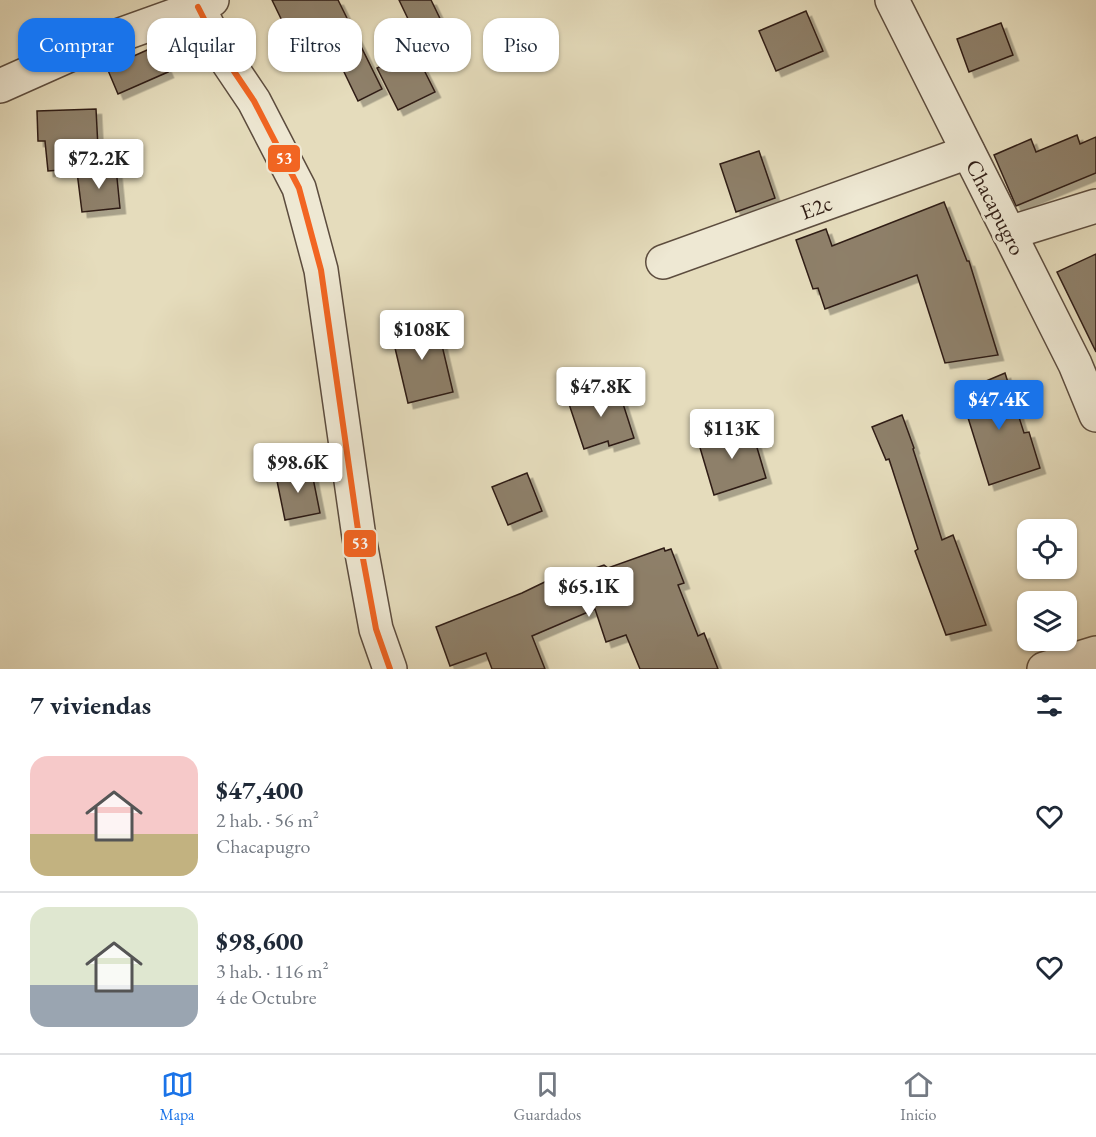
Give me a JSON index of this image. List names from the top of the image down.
{
  "streets": {
    "street": ["E2c", "Chacapugro"]
  },
  "crossings": [
    ["E2c", "Chacapugro"]
  ],
  "lines": ["transit line 53"],
  "page": {
    "chip": [
      "Comprar",
      "Alquilar",
      "Filtros",
      "Nuevo",
      "Piso"
    ],
    "price": [
      "$72.2K",
      "$108K",
      "$47.8K",
      "$47.4K",
      "$113K",
      "$98.6K",
      "$65.1K"
    ],
    "heading": "7 viviendas",
    "list": [
      {
        "name": "$47,400",
        "note": "2 hab. · 56 m² · Chacapugro"
      },
      {
        "name": "$98,600",
        "note": "3 hab. · 116 m² · 4 de Octubre"
      }
    ],
    "tabs": ["Mapa", "Guardados", "Inicio"]
  }
}
